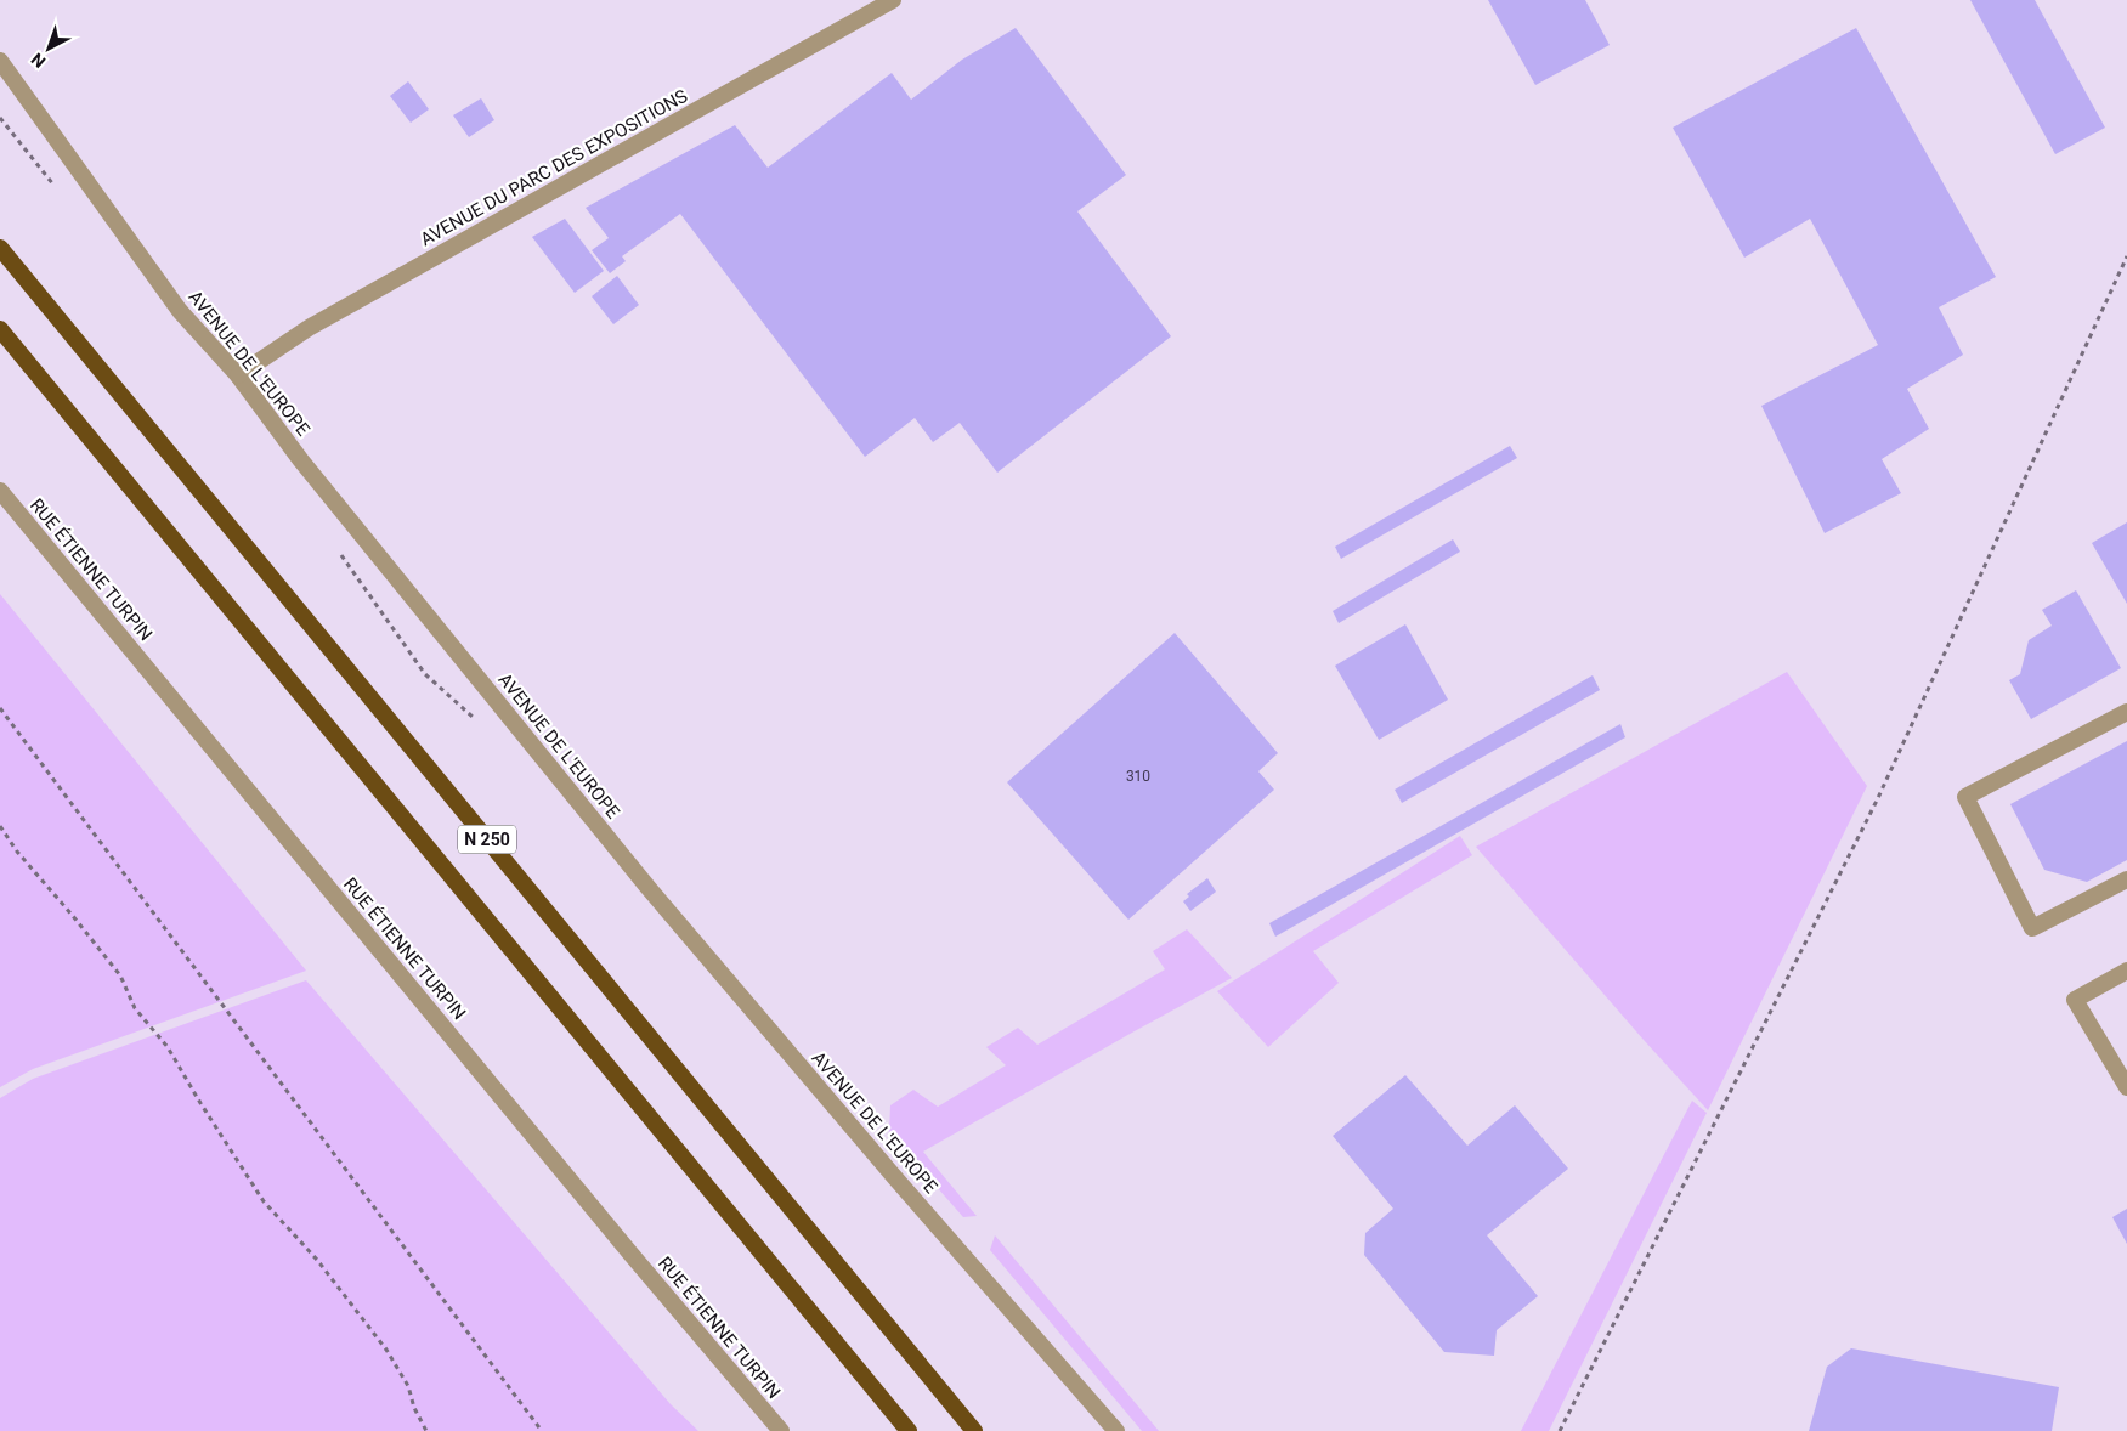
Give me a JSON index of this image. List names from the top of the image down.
{
  "streets": {
    "highway": ["N 250"],
    "street": ["AVENUE DU PARC DES EXPOSITIONS", "AVENUE DE L'EUROPE", "RUE ÉTIENNE TURPIN"]
  },
  "crossings": [
    ["AVENUE DU PARC DES EXPOSITIONS", "AVENUE DE L'EUROPE"]
  ],
  "house_numbers": ["310"],
  "north": "bottom left"
}
